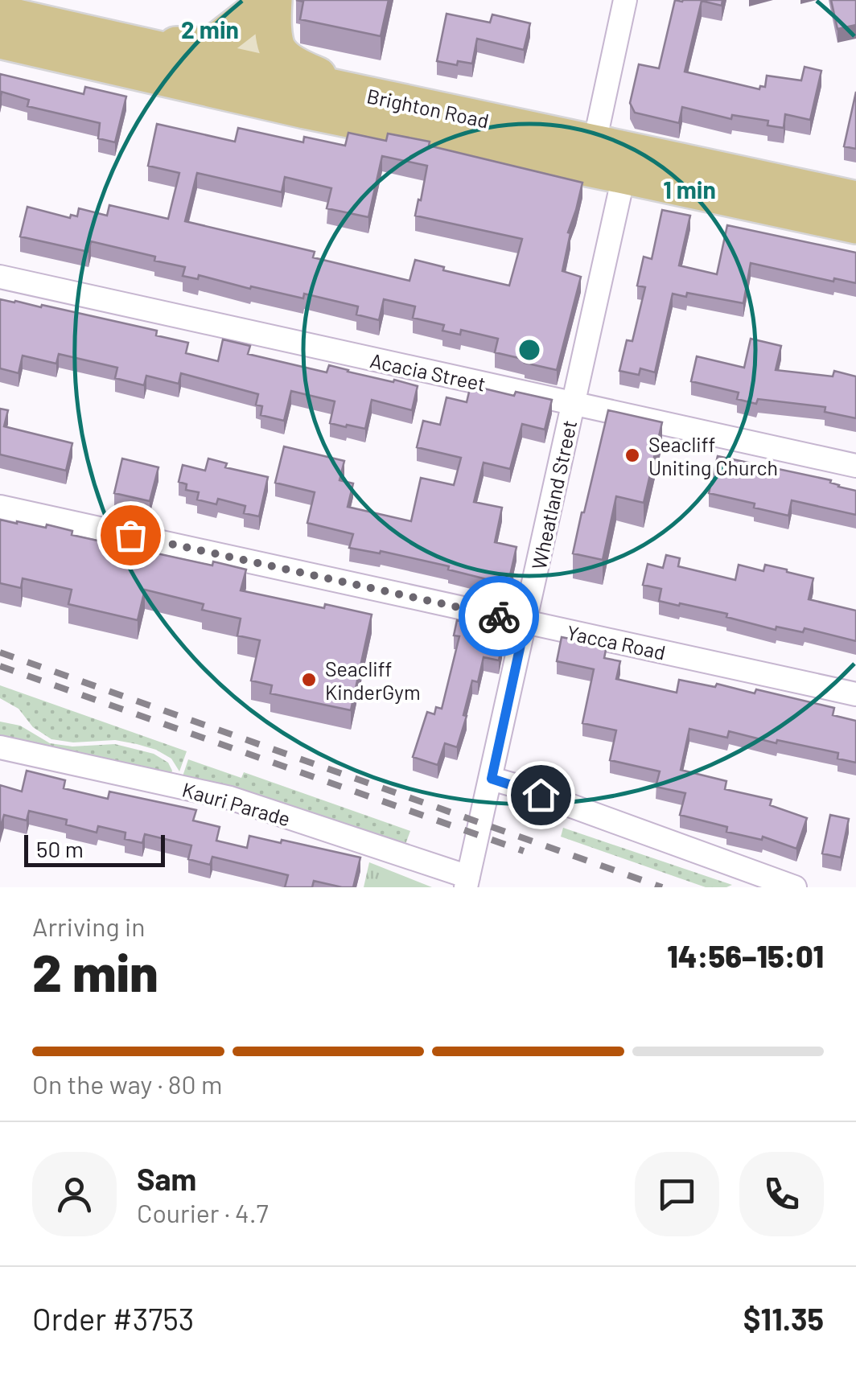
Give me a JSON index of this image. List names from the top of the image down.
{
  "streets": {
    "main road": ["Brighton Road"],
    "street": [
      "Acacia Street",
      "Wheatland Street",
      "Yacca Road",
      "Kauri Parade"
    ]
  },
  "crossings": [
    ["Brighton Road", "Wheatland Street"],
    ["Acacia Street", "Wheatland Street"],
    ["Wheatland Street", "Yacca Road"],
    ["Wheatland Street", "Kauri Parade"]
  ],
  "places": ["Seacliff Uniting Church", "Seacliff KinderGym"],
  "scale_bar": "50 m",
  "page": {
    "scale": "50 m",
    "heading": ["2 min", "Arriving in", "14:56–15:01"],
    "panel": [
      "Sam",
      "Courier · 4.7",
      "Order #3753",
      "$11.35"
    ],
    "bar": "On the way · 80 m"
  },
  "rings": ["2 min", "1 min"]
}
